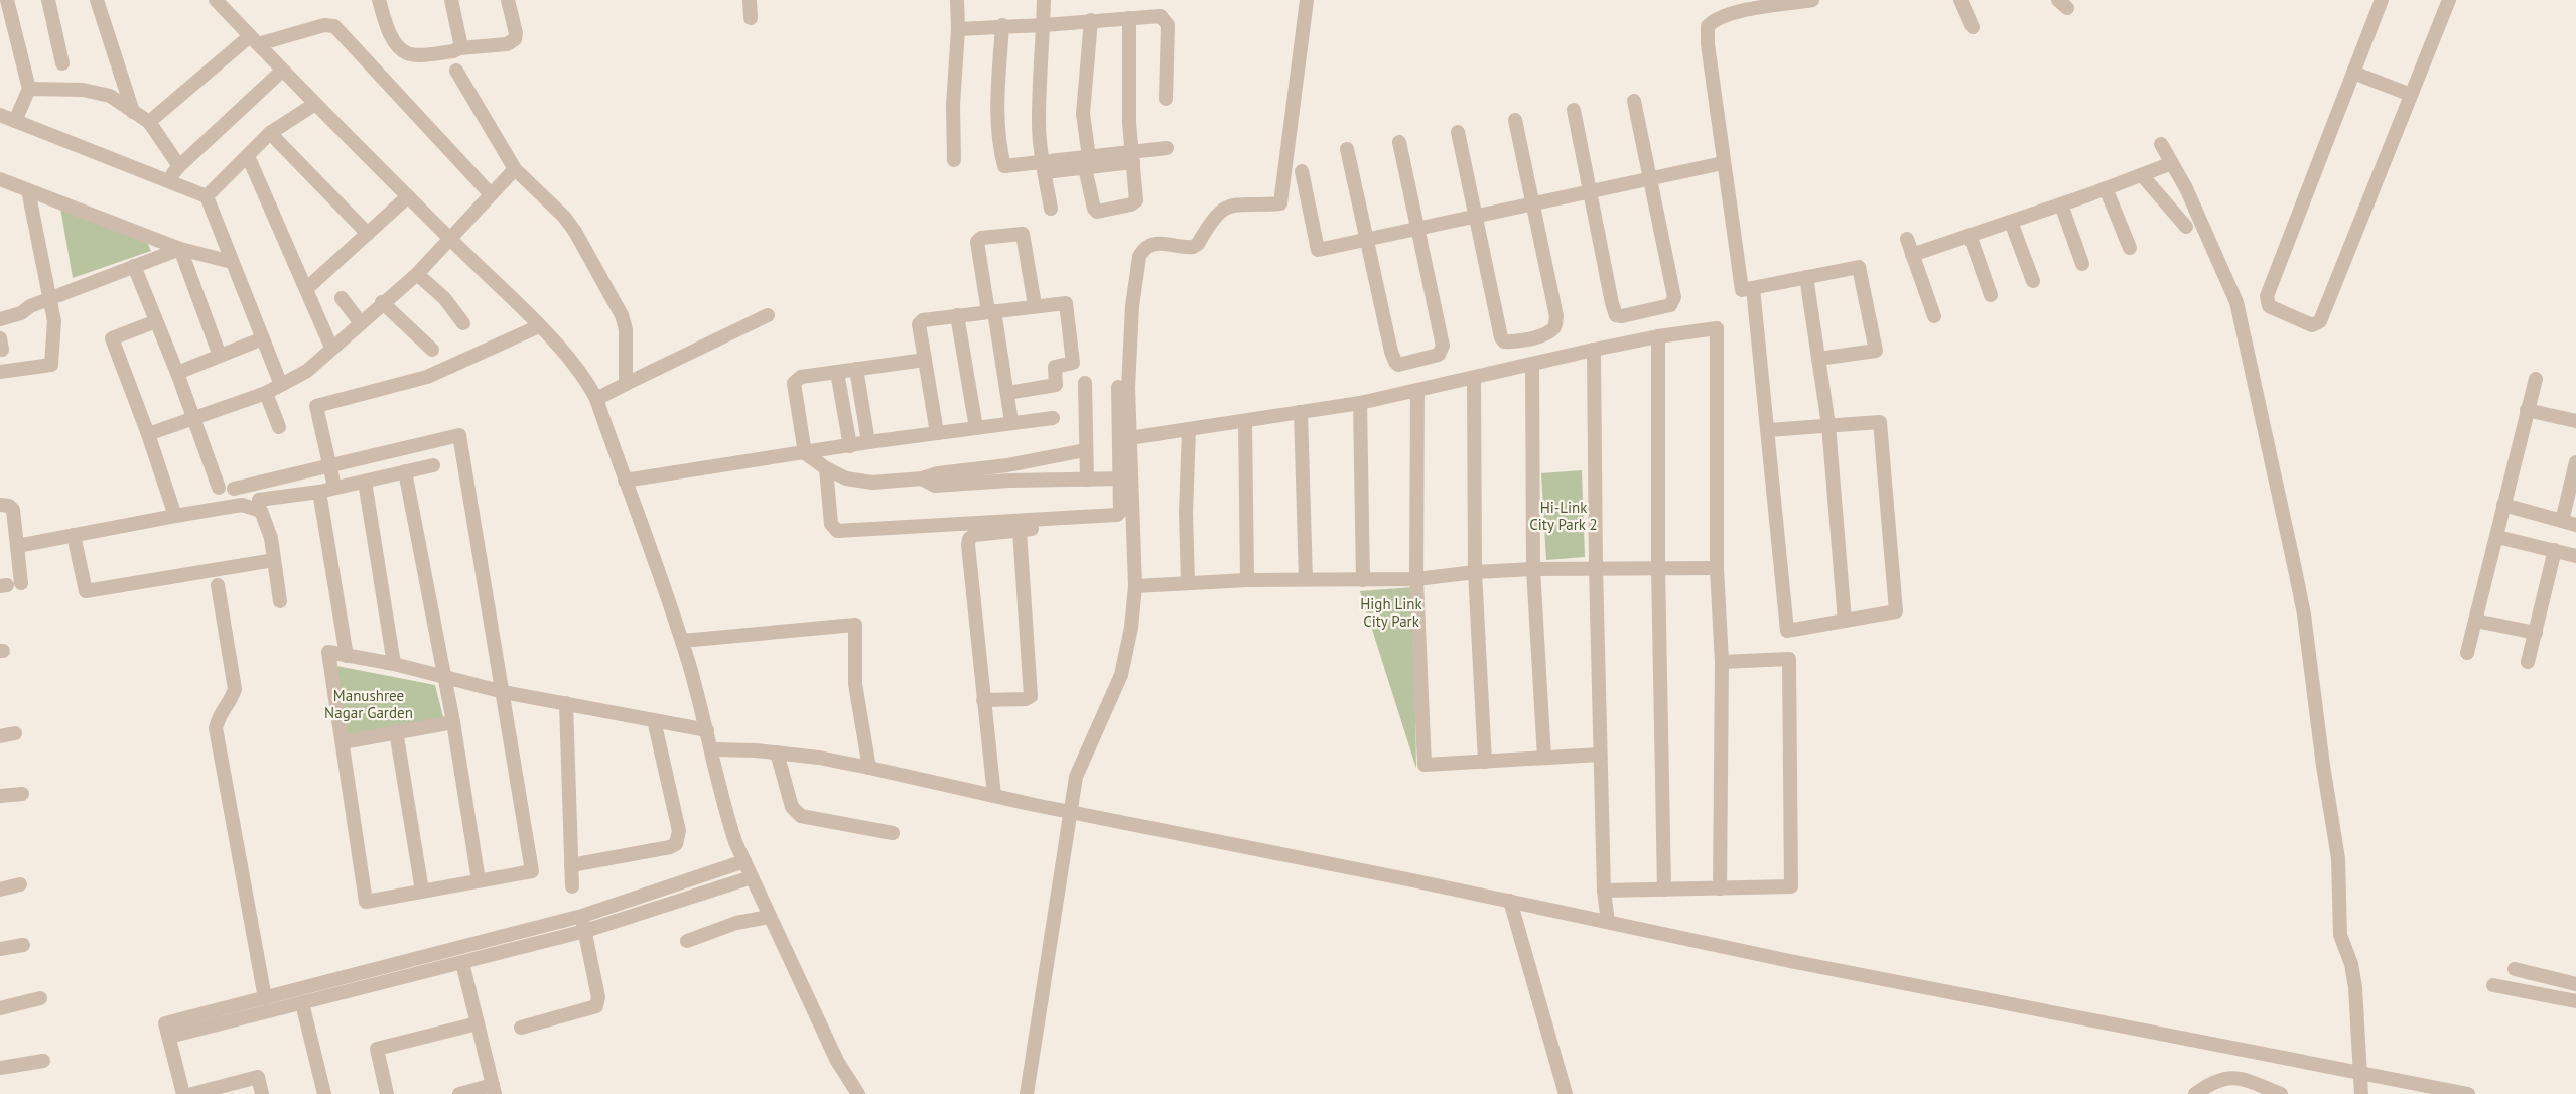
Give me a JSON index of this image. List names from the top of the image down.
{
  "parks": ["Hi-Link City Park 2", "High Link City Park", "Manushree Nagar Garden"]
}
